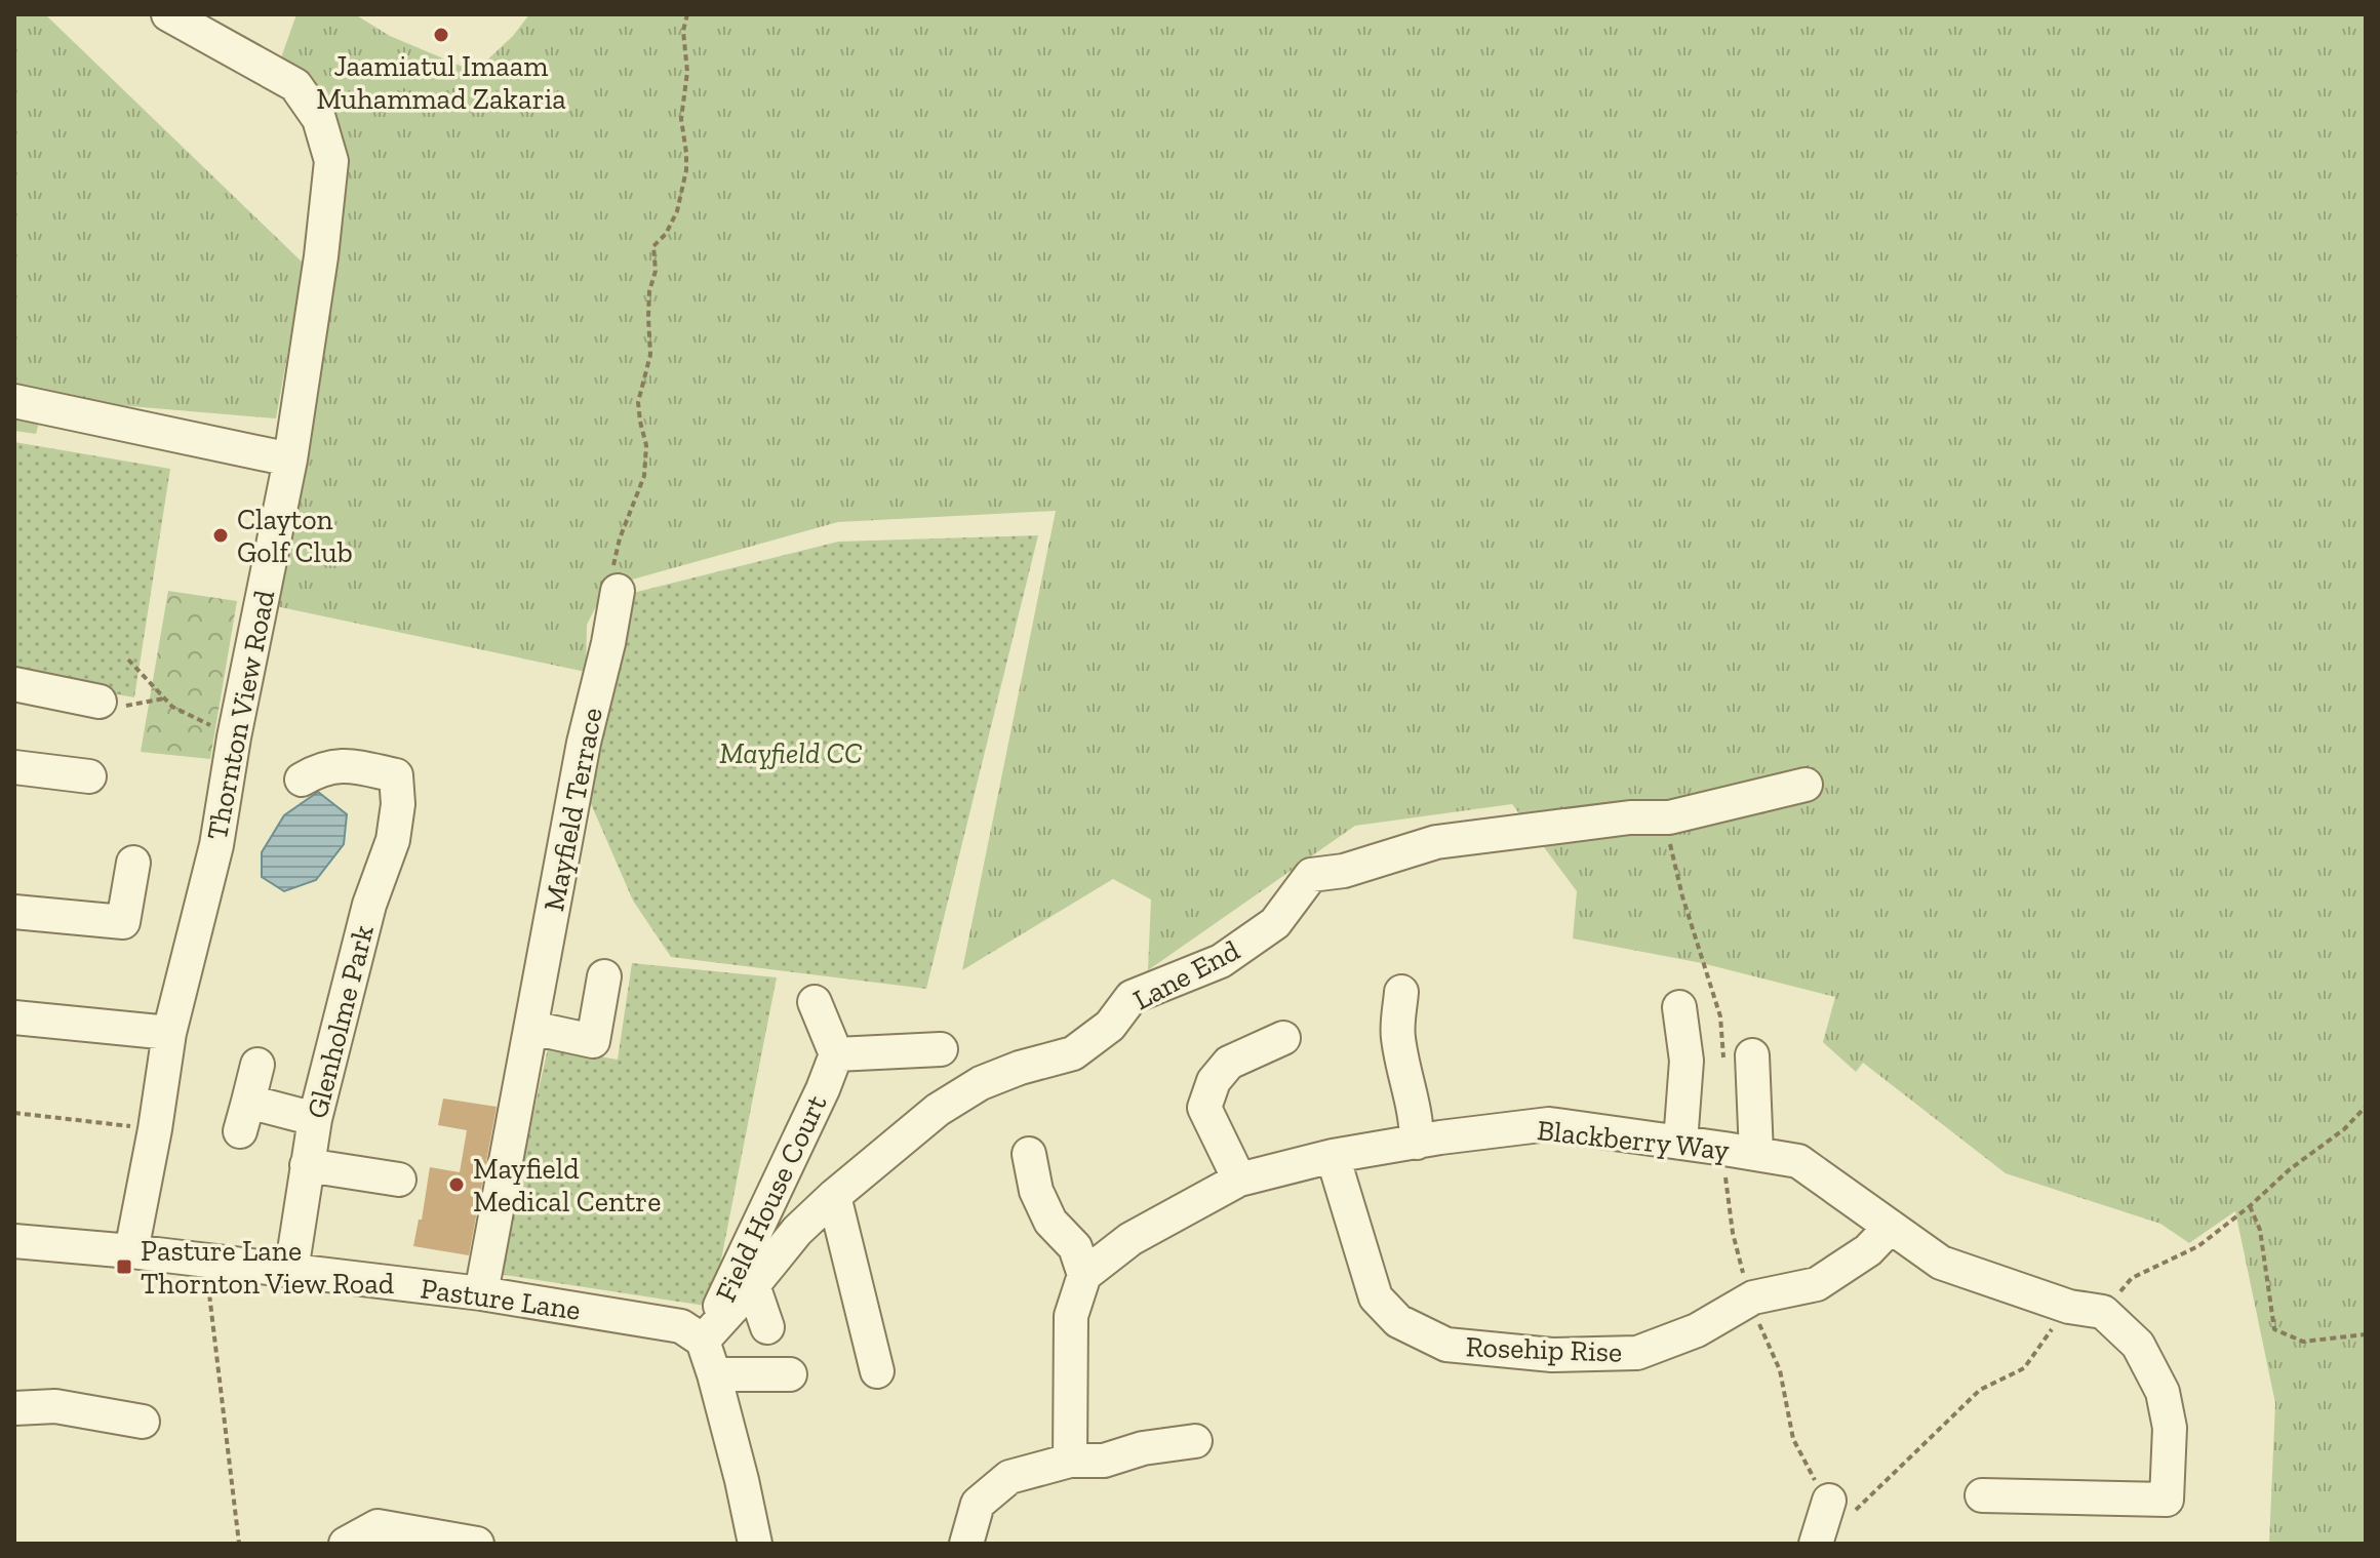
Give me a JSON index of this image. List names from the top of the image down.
{
  "streets": {
    "street": [
      "Thornton View Road",
      "Mayfield Terrace",
      "Lane End",
      "Glenholme Park",
      "Blackberry Way",
      "Field House Court",
      "Pasture Lane",
      "Rosehip Rise"
    ]
  },
  "crossings": [
    ["Thornton View Road", "Pasture Lane"],
    ["Mayfield Terrace", "Pasture Lane"],
    ["Lane End", "Field House Court"],
    ["Lane End", "Pasture Lane"],
    ["Glenholme Park", "Pasture Lane"],
    ["Blackberry Way", "Rosehip Rise"],
    ["Field House Court", "Pasture Lane"]
  ],
  "parks": ["Mayfield CC"],
  "places": {
    "other": ["Jaamiatul Imaam Muhammad Zakaria", "Clayton Golf Club", "Mayfield Medical Centre"],
    "transit": ["Pasture Lane Thornton View Road"]
  }
}
